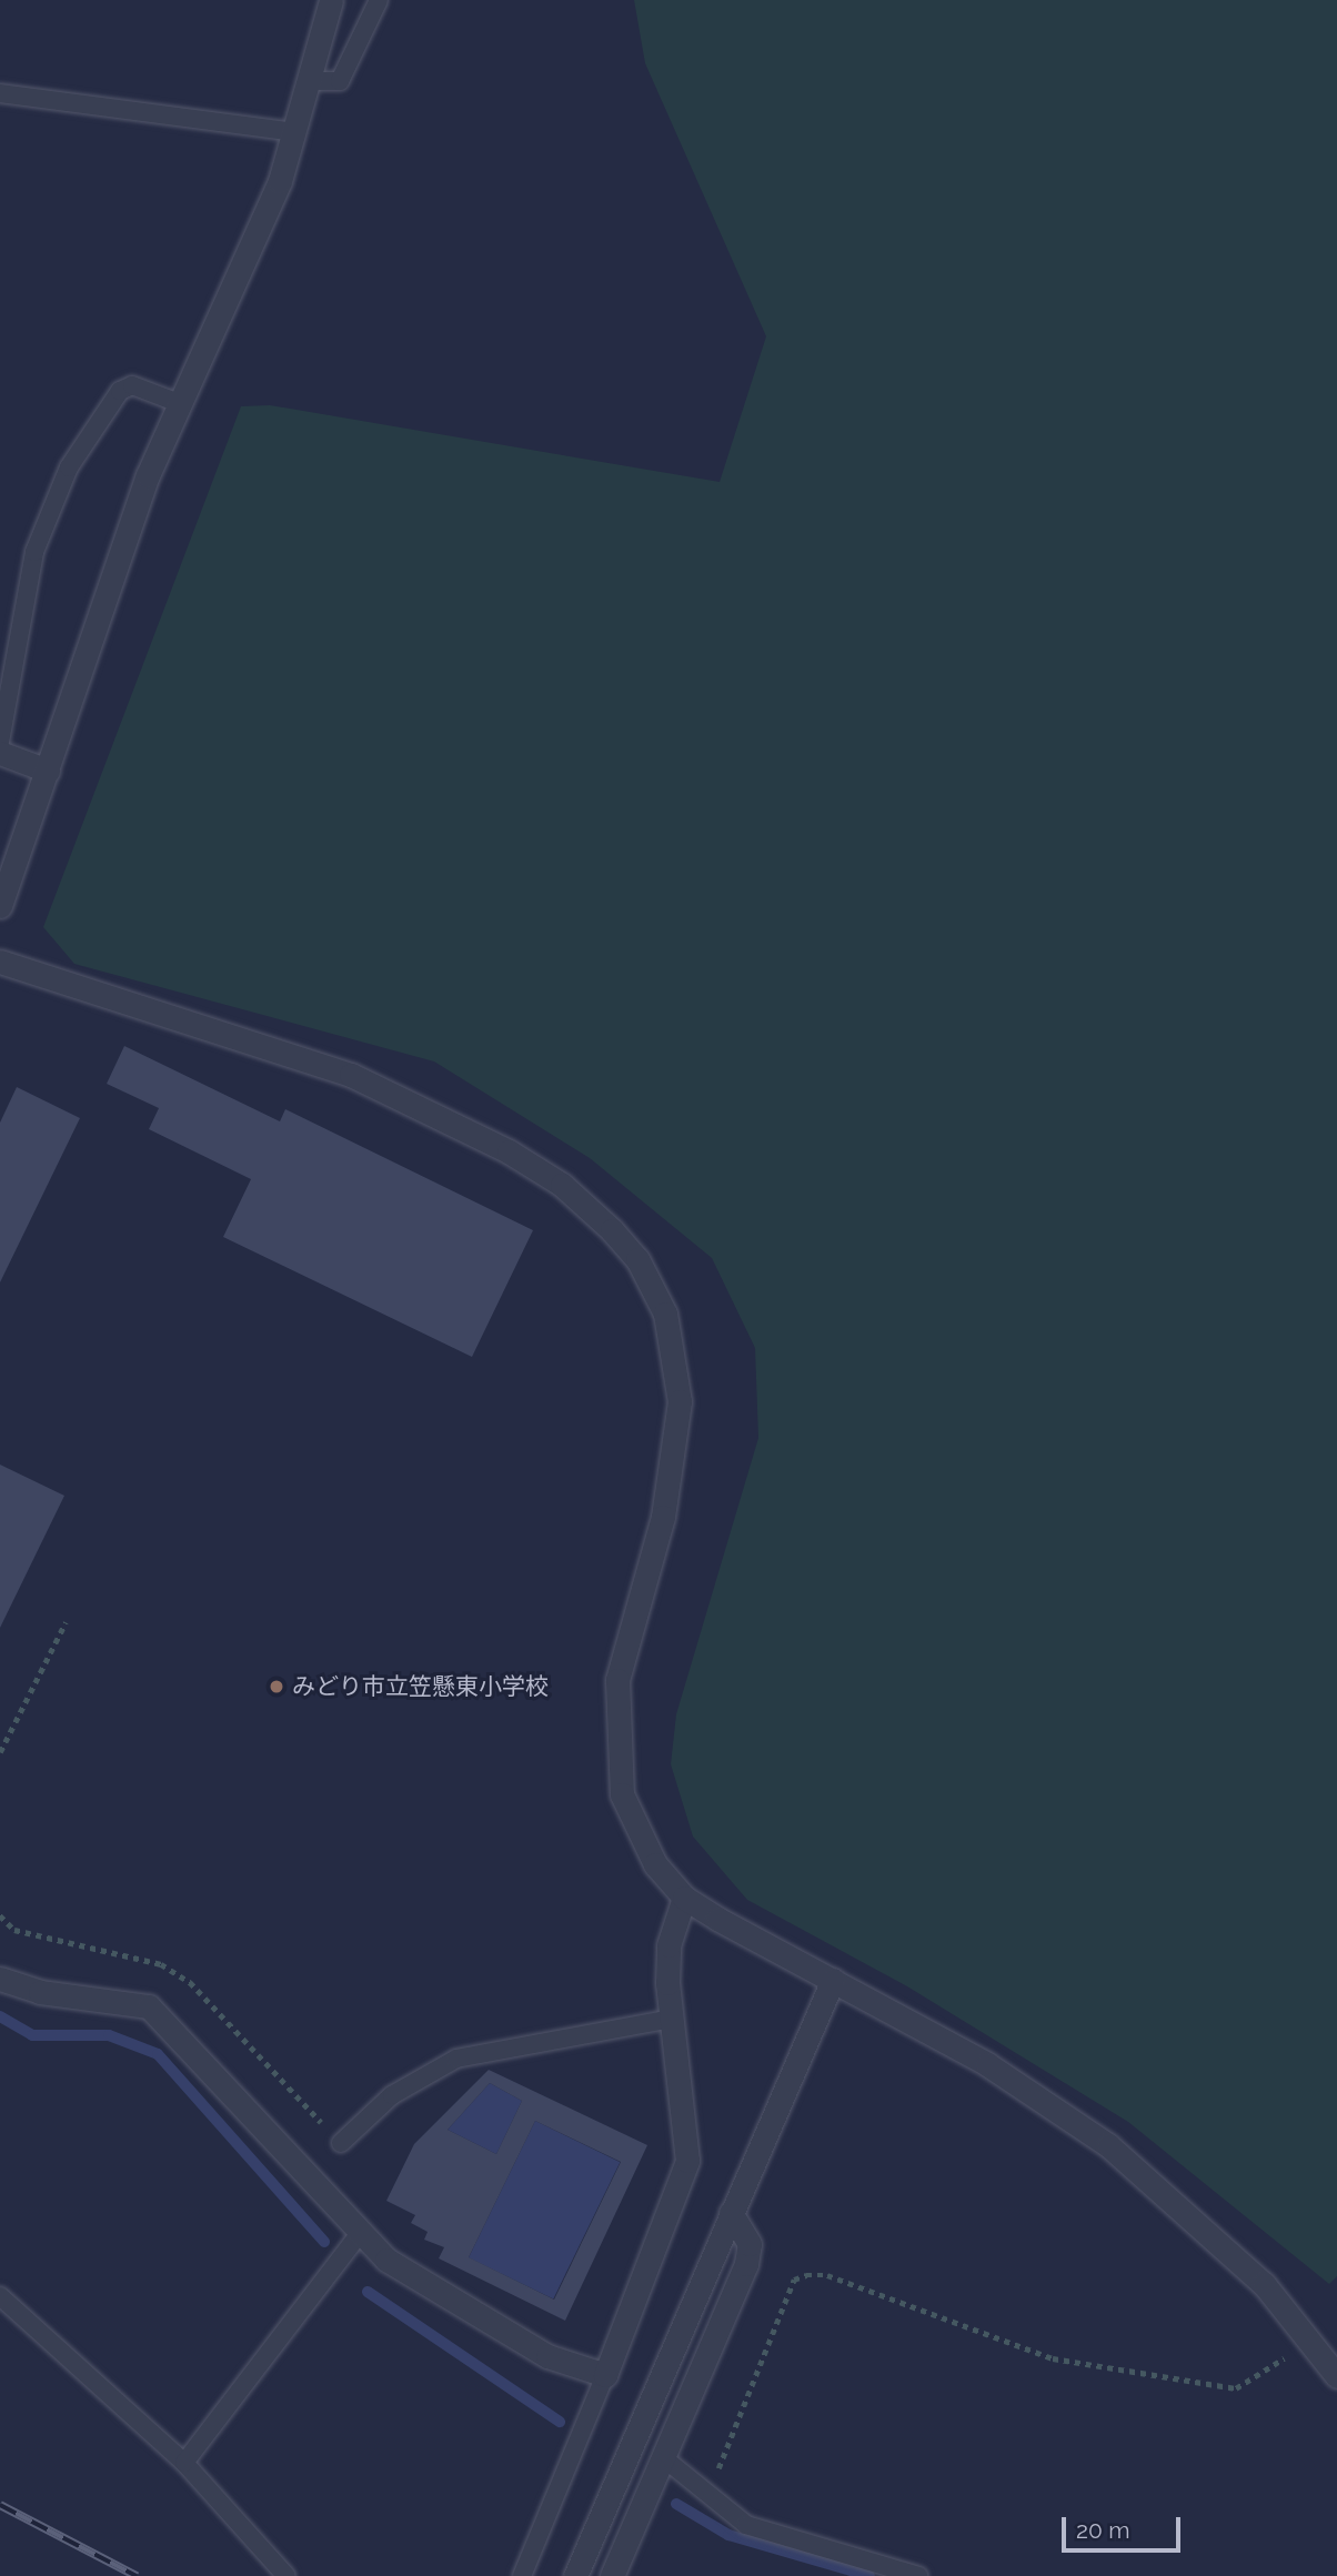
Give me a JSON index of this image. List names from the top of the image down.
{
  "places": ["みどり市立笠懸東小学校"],
  "scale_bar": "20 m"
}
